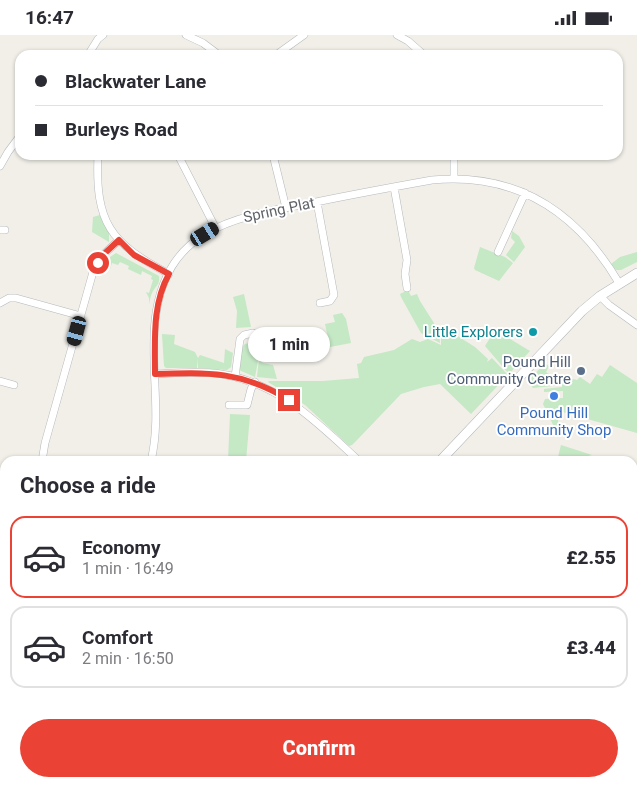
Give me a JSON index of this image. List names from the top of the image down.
{
  "streets": {
    "street": ["Spring Plat"]
  },
  "places": ["Little Explorers", "Pound Hill Community Centre", "Pound Hill Community Shop"],
  "page": {
    "status": "16:47",
    "banner": ["Blackwater Lane", "Burleys Road"],
    "bubble": "1 min",
    "heading": "Choose a ride",
    "list": [
      {
        "name": "Economy",
        "note": "1 min · 16:49",
        "value": "£2.55"
      },
      {
        "name": "Comfort",
        "note": "2 min · 16:50",
        "value": "£3.44"
      }
    ],
    "buttons": "Confirm"
  }
}
